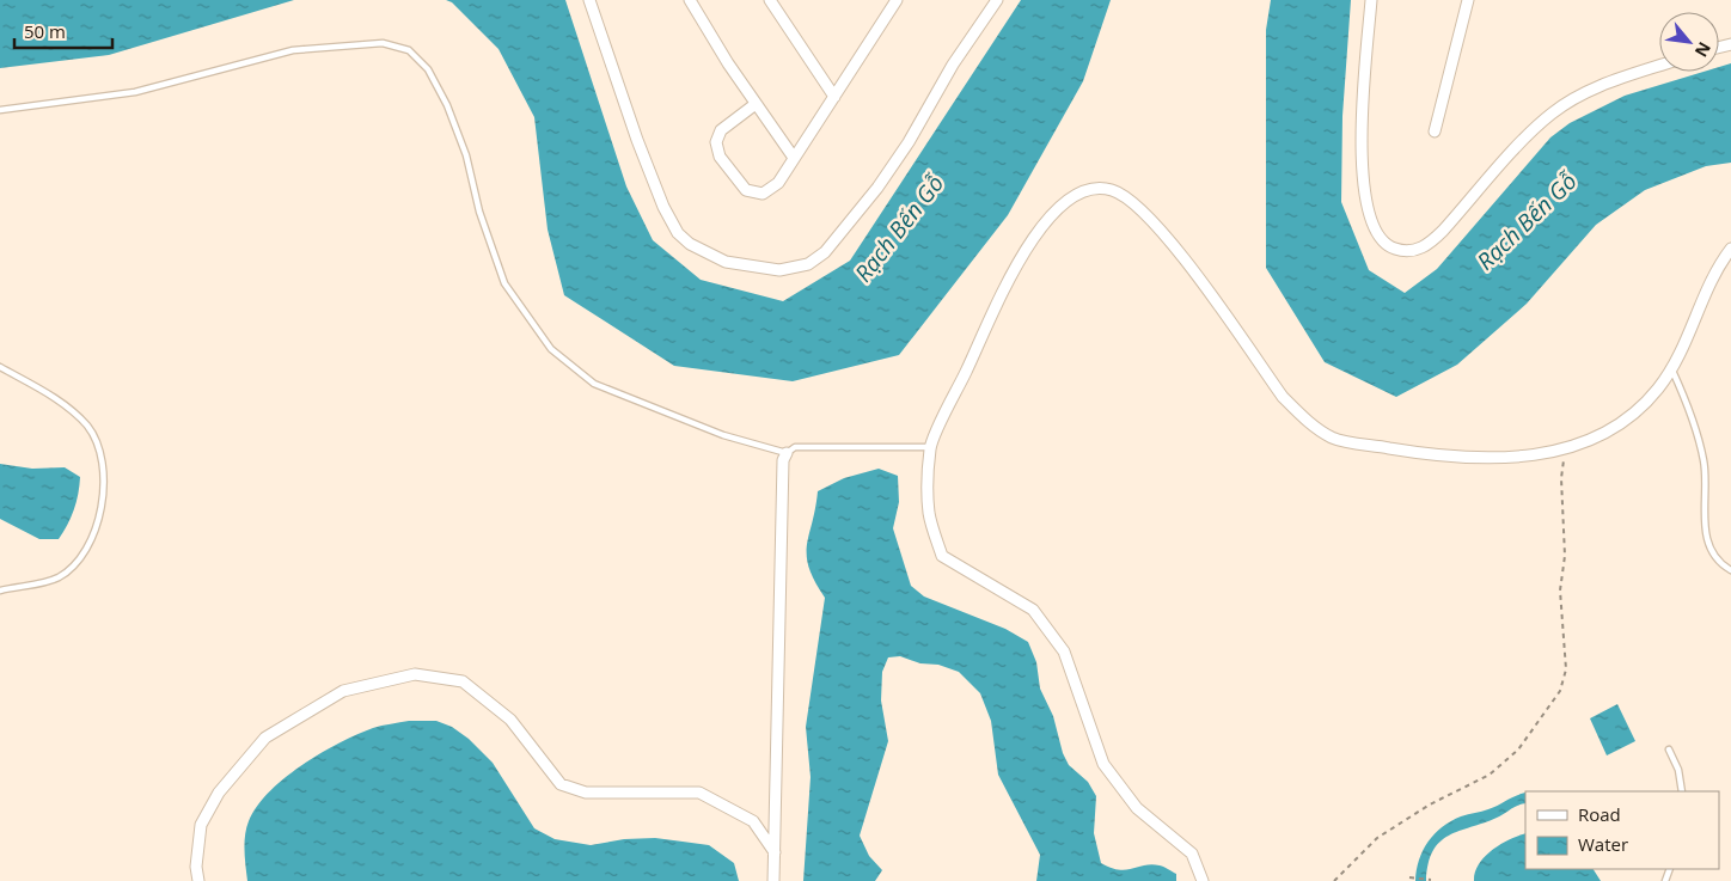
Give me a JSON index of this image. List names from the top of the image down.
{
  "water": ["Rạch Bến Gỗ"],
  "legend": ["Road", "Water"],
  "scale_bar": "50 m",
  "north": "bottom right"
}
